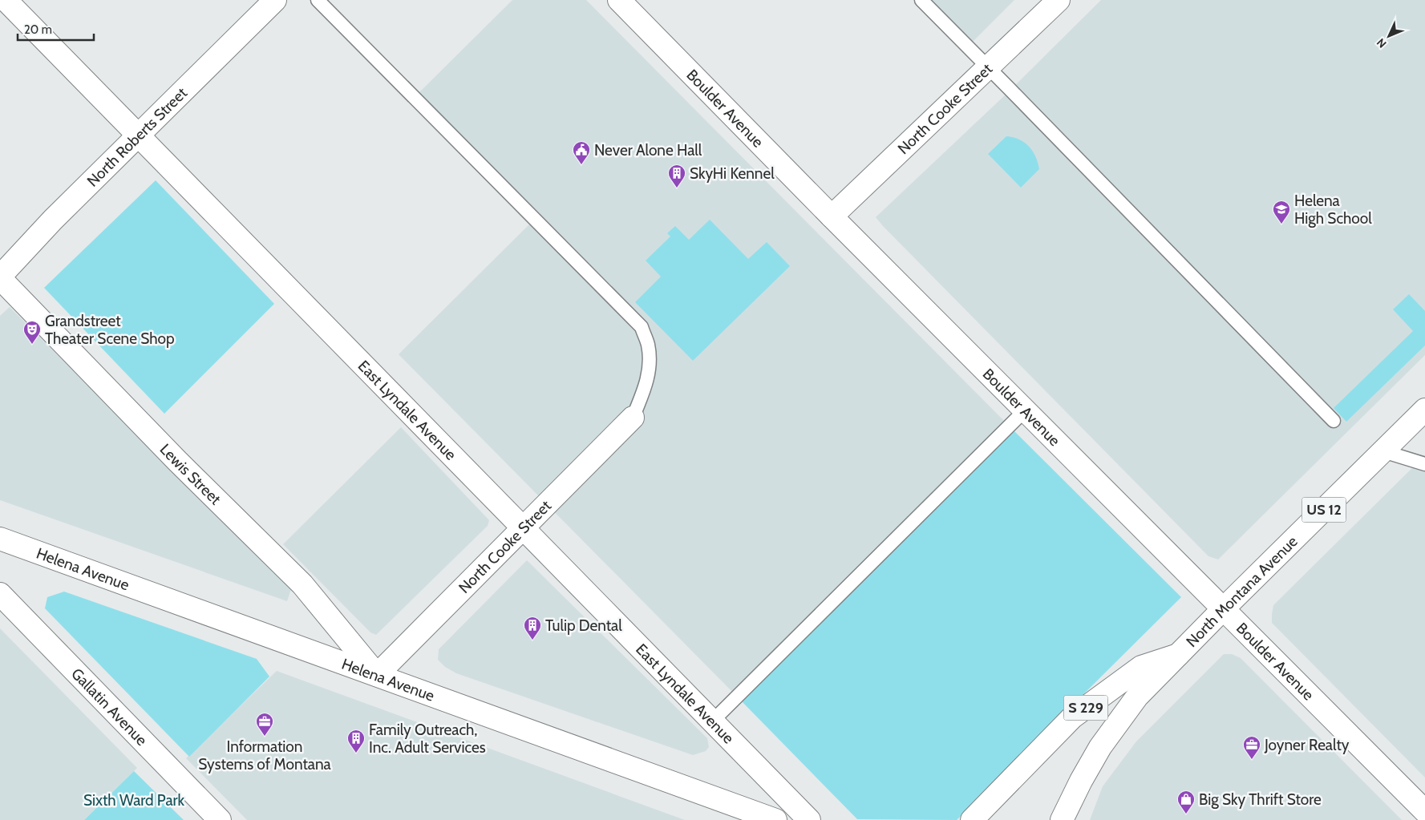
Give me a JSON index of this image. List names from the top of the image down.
{
  "streets": {
    "main road": [
      "Boulder Avenue",
      "North Cooke Street",
      "North Roberts Street",
      "East Lyndale Avenue",
      "Lewis Street",
      "US 12",
      "Helena Avenue",
      "North Montana Avenue",
      "Gallatin Avenue",
      "S 229"
    ]
  },
  "crossings": [
    ["Boulder Avenue", "North Cooke Street"],
    ["Boulder Avenue", "North Montana Avenue"],
    ["North Cooke Street", "East Lyndale Avenue"],
    ["North Cooke Street", "Lewis Street"],
    ["North Cooke Street", "Helena Avenue"],
    ["North Roberts Street", "East Lyndale Avenue"],
    ["North Roberts Street", "Lewis Street"],
    ["Lewis Street", "Helena Avenue"]
  ],
  "parks": ["Sixth Ward Park"],
  "places": {
    "public building": ["Never Alone Hall"],
    "building": ["SkyHi Kennel", "Tulip Dental", "Family Outreach, Inc. Adult Services"],
    "school or university": ["Helena High School"],
    "theatre": ["Grandstreet Theater Scene Shop"],
    "office": ["Information Systems of Montana", "Joyner Realty"],
    "shop": ["Big Sky Thrift Store"]
  },
  "scale_bar": "20 m",
  "north": "bottom left"
}
